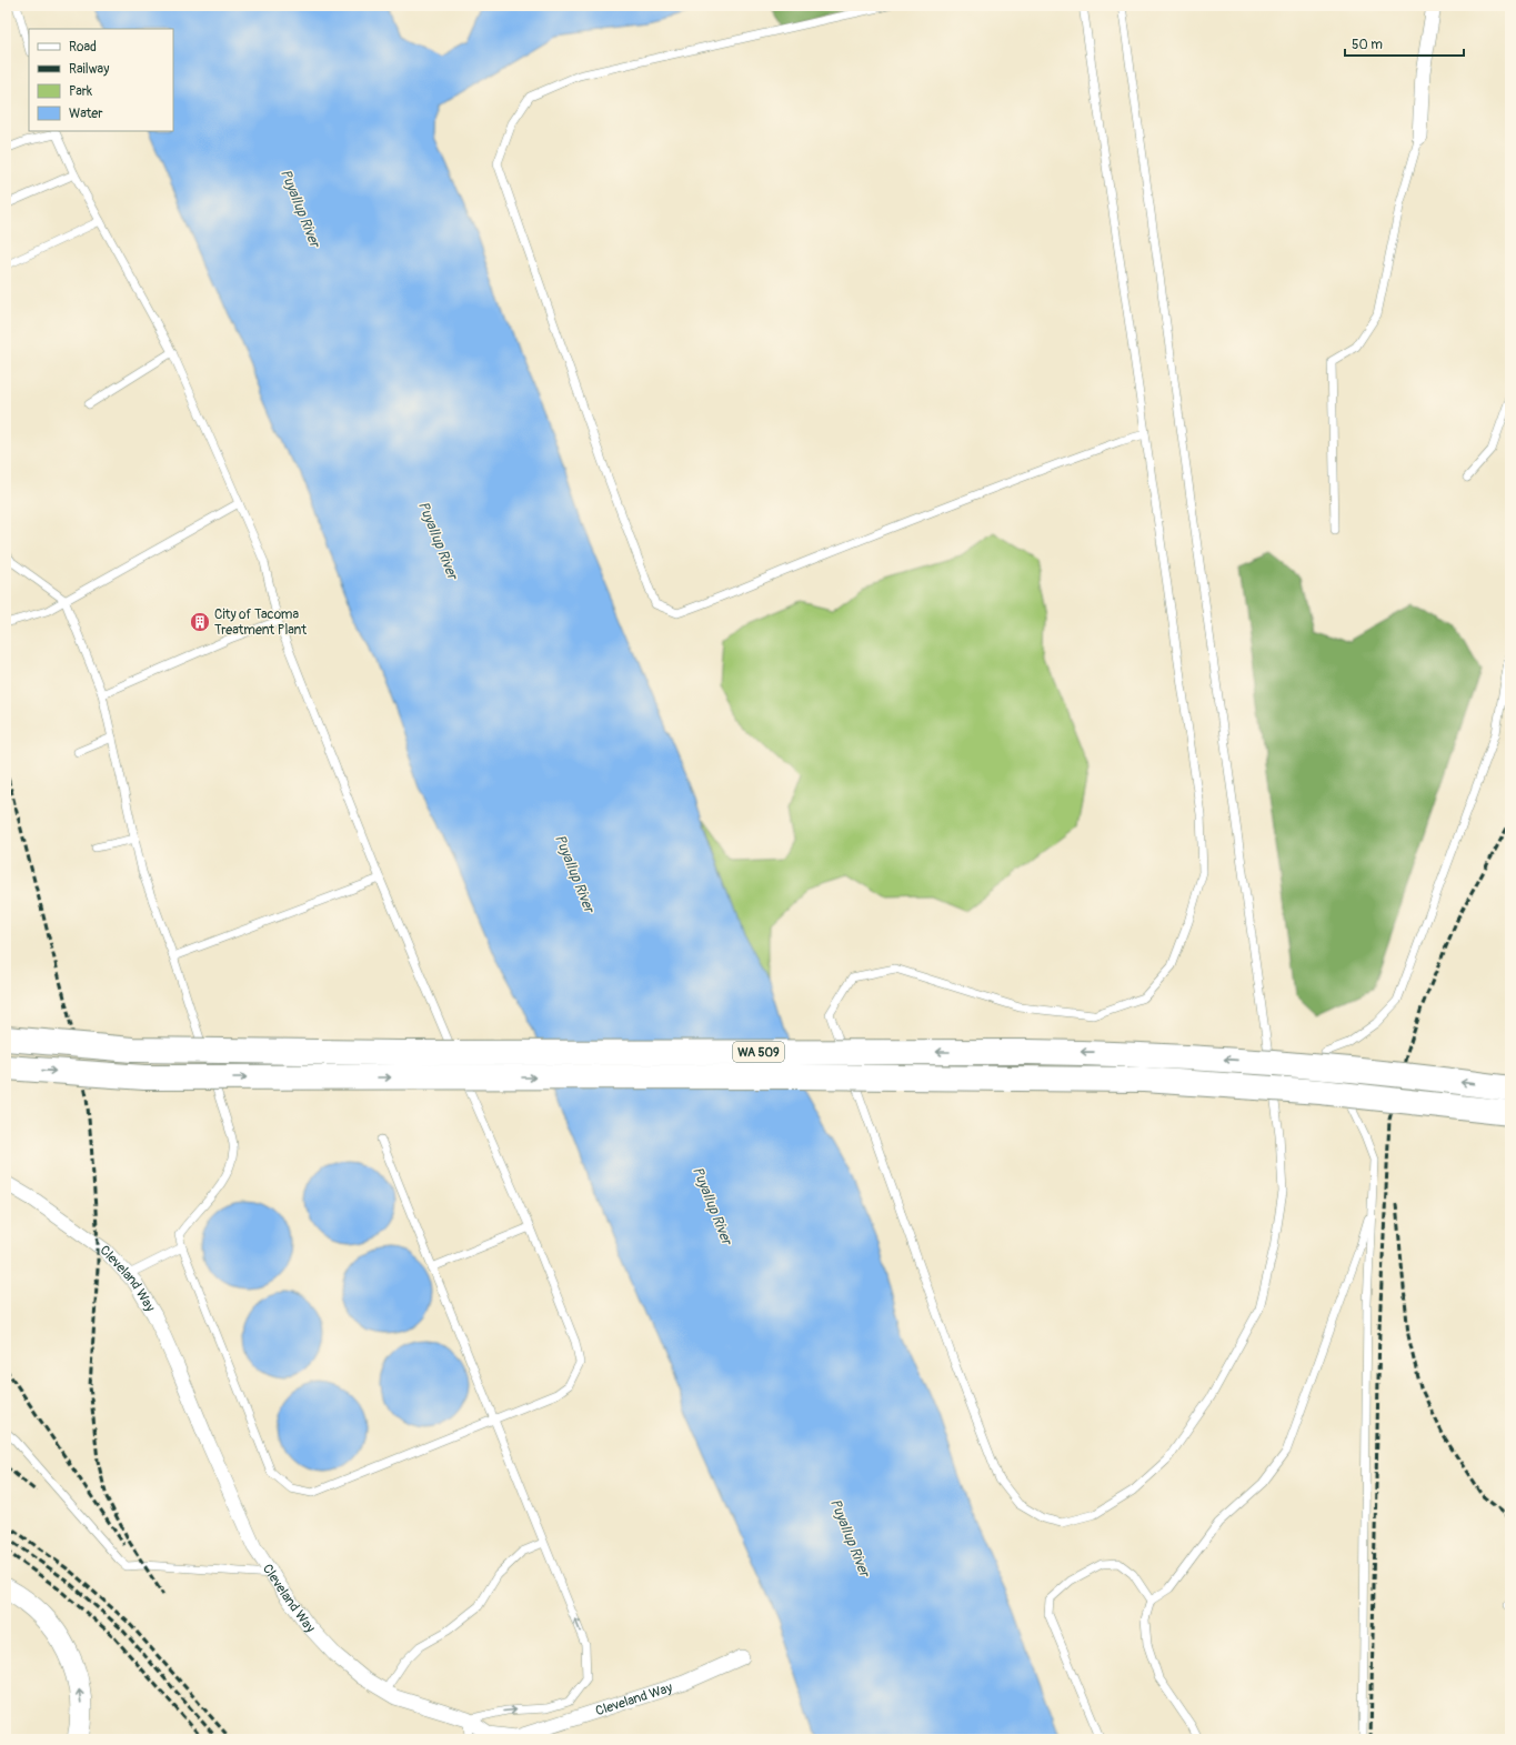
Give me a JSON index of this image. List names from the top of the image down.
{
  "streets": {
    "highway": ["WA 509"],
    "street": ["Cleveland Way"]
  },
  "water": ["Puyallup River"],
  "places": {
    "building": ["City of Tacoma Treatment Plant"]
  },
  "legend": [
    "Road",
    "Railway",
    "Park",
    "Water"
  ],
  "scale_bar": "50 m"
}
